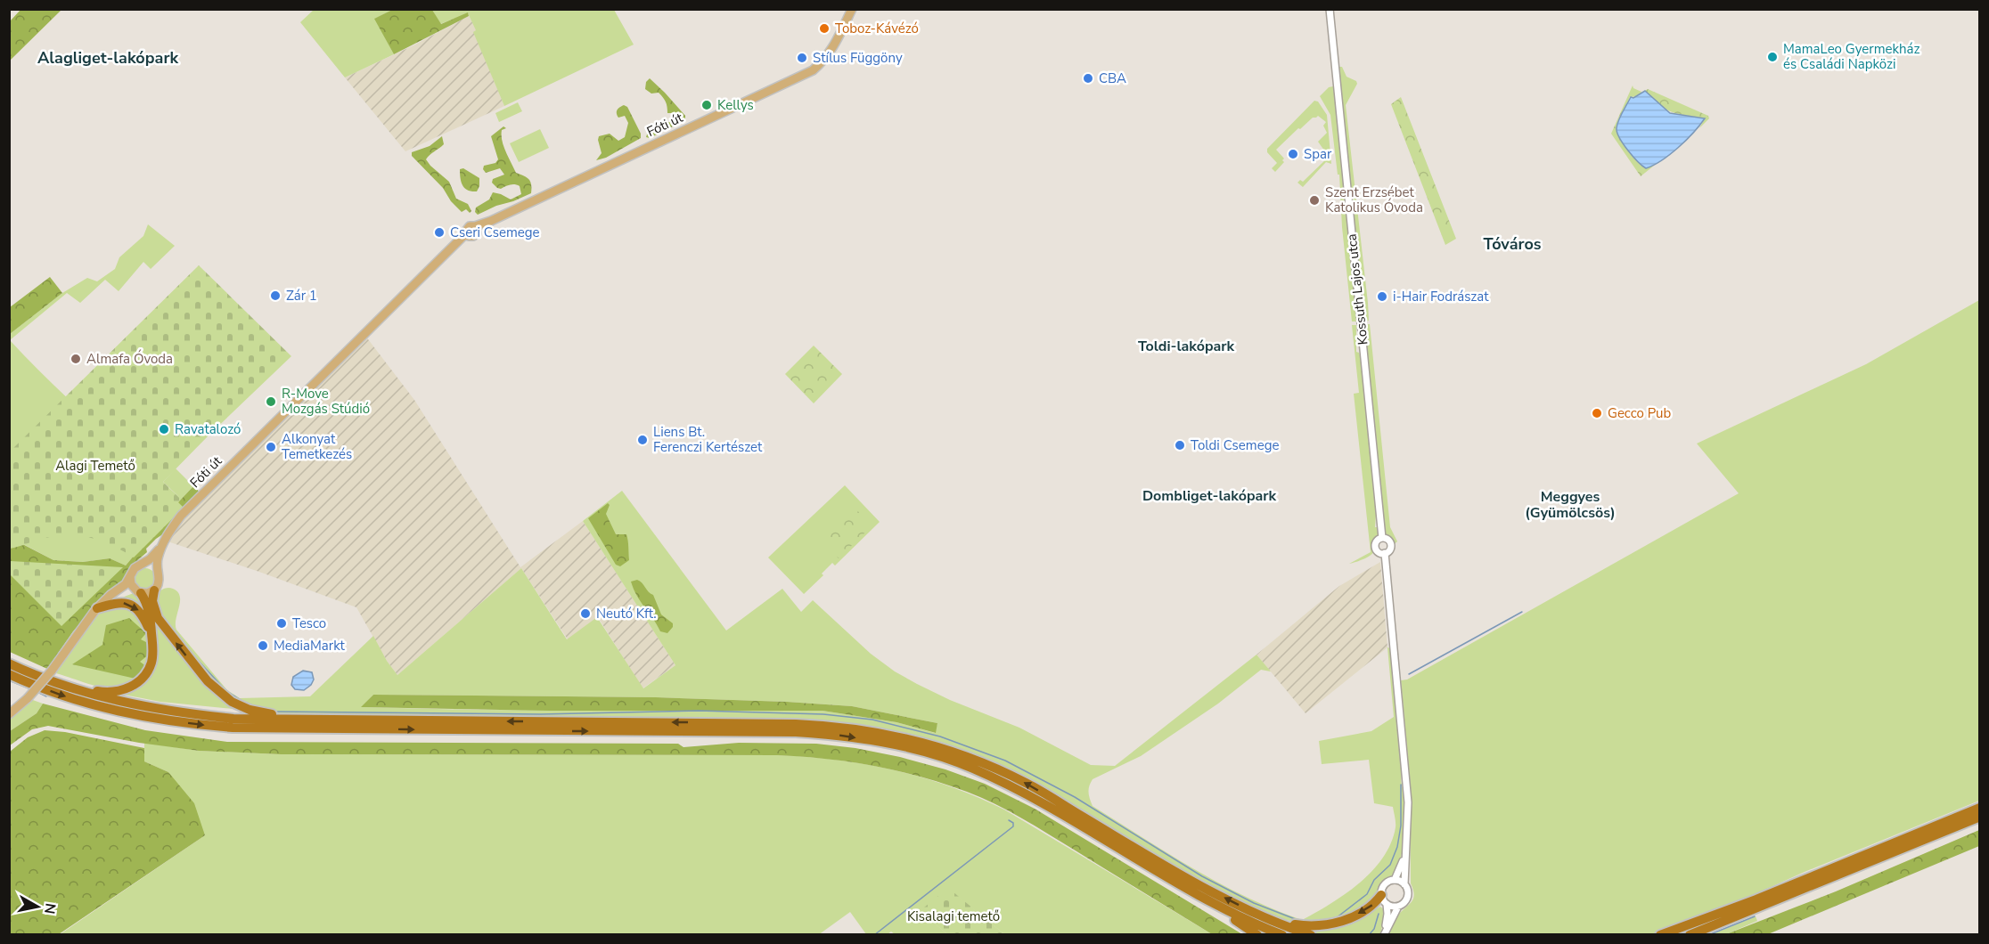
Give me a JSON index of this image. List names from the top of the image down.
{
  "streets": {
    "main road": ["Fóti út"],
    "street": ["Kossuth Lajos utca"]
  },
  "districts": [
    "Alagliget-lakópark",
    "Tóváros",
    "Toldi-lakópark",
    "Dombliget-lakópark",
    "Meggyes (Gyümölcsös)"
  ],
  "parks": ["Alagi Temető", "Kisalagi temető"],
  "places": [
    "Toboz-Kávézó",
    "MamaLeo Gyermekház és Családi Napközi",
    "Stílus Függöny",
    "CBA",
    "Kellys",
    "Spar",
    "Szent Erzsébet Katolikus Óvoda",
    "Cseri Csemege",
    "Zár 1",
    "i-Hair Fodrászat",
    "Almafa Óvoda",
    "R-Move Mozgás Stúdió",
    "Gecco Pub",
    "Ravatalozó",
    "Liens Bt. Ferenczi Kertészet",
    "Toldi Csemege",
    "Alkonyat Temetkezés",
    "Neutó Kft.",
    "Tesco",
    "MediaMarkt"
  ],
  "north": "right"
}
